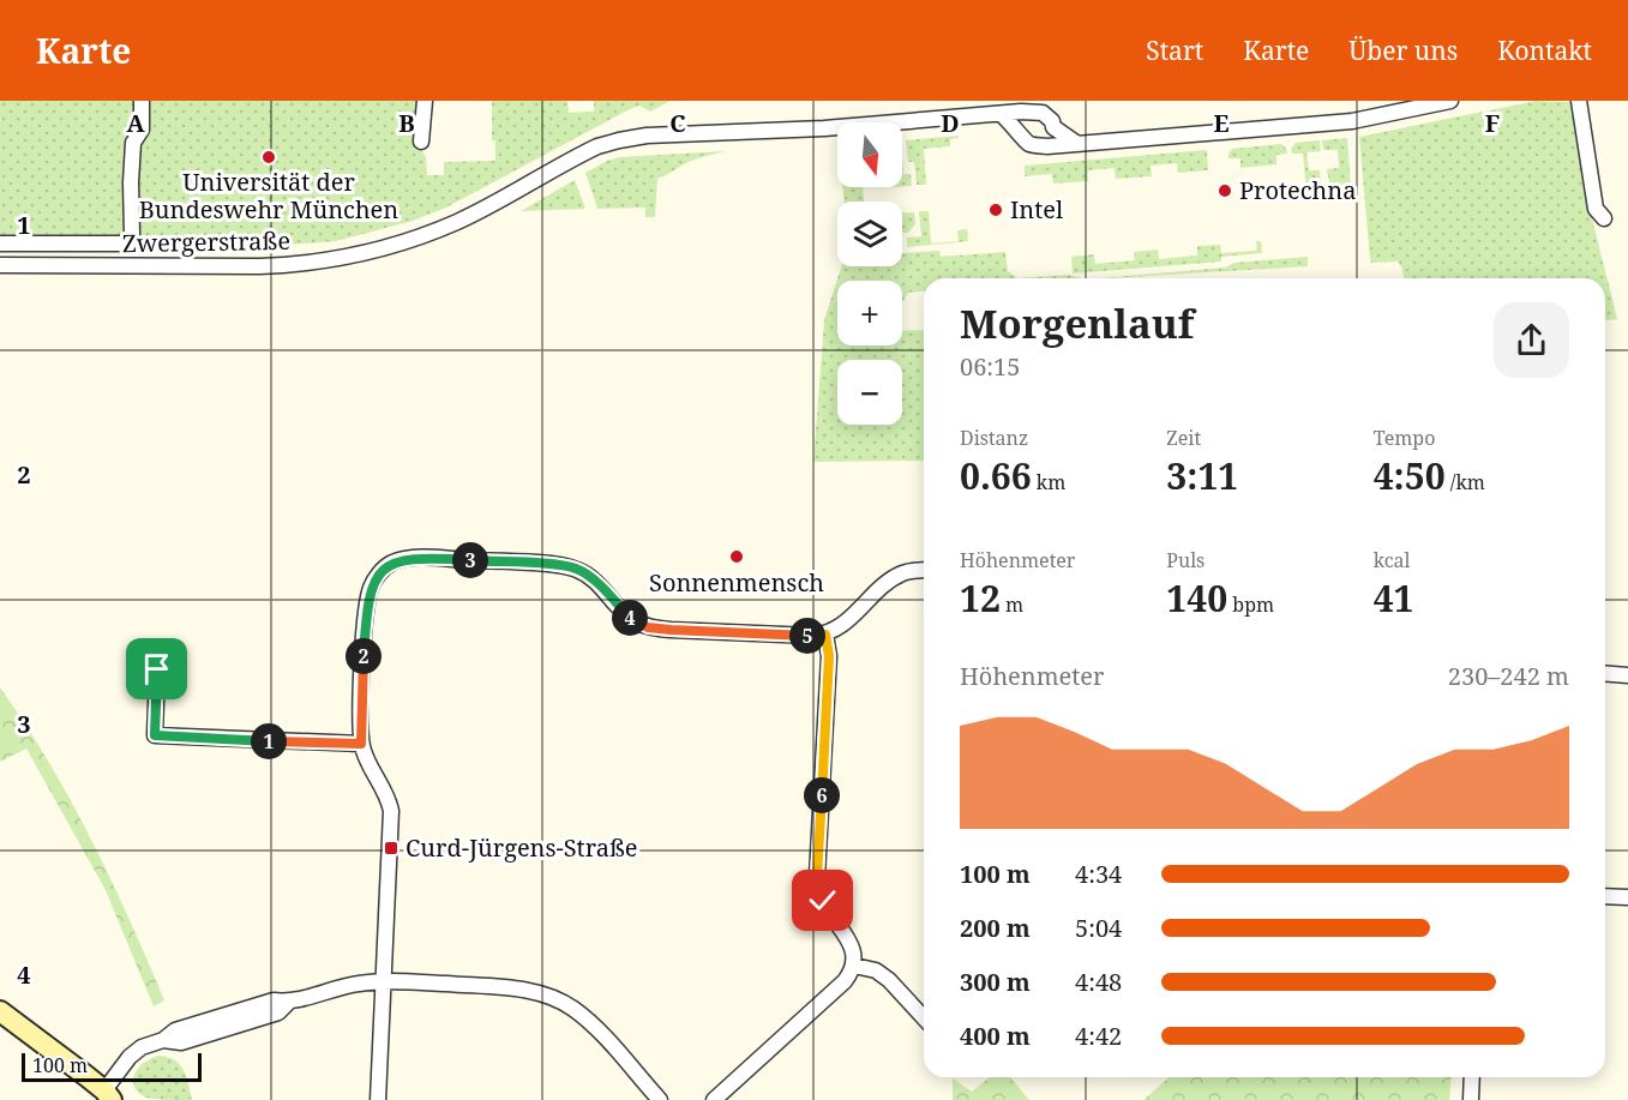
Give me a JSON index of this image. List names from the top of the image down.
{
  "streets": {
    "street": ["Zwergerstraße"]
  },
  "places": {
    "other": [
      "Universität der Bundeswehr München",
      "Protechna",
      "Intel",
      "Sonnenmensch"
    ],
    "transit": ["Curd-Jürgens-Straße"]
  },
  "scale_bar": "100 m",
  "north": "bottom",
  "page": {
    "header": "Karte",
    "nav": [
      "Start",
      "Karte",
      "Über uns",
      "Kontakt"
    ],
    "map_buttons": ["+", "−"],
    "heading": ["Morgenlauf", "06:15"],
    "stats": [
      ["Distanz", "0.66 km"],
      ["Zeit", "3:11"],
      ["Tempo", "4:50 /km"],
      ["Höhenmeter", "12 m"],
      ["Puls", "140 bpm"],
      ["kcal", "41"]
    ],
    "pins": [
      "3",
      "4",
      "5",
      "2",
      "1",
      "6"
    ],
    "chart": ["Höhenmeter", "230–242 m"],
    "list": [
      {
        "name": "100 m",
        "note": "4:34"
      },
      {
        "name": "200 m",
        "note": "5:04"
      },
      {
        "name": "300 m",
        "note": "4:48"
      },
      {
        "name": "400 m",
        "note": "4:42"
      }
    ],
    "scale": "100 m"
  },
  "grid": {
    "columns": [
      "A",
      "B",
      "C",
      "D",
      "E",
      "F"
    ],
    "rows": [
      "1",
      "2",
      "3",
      "4"
    ]
  }
}
